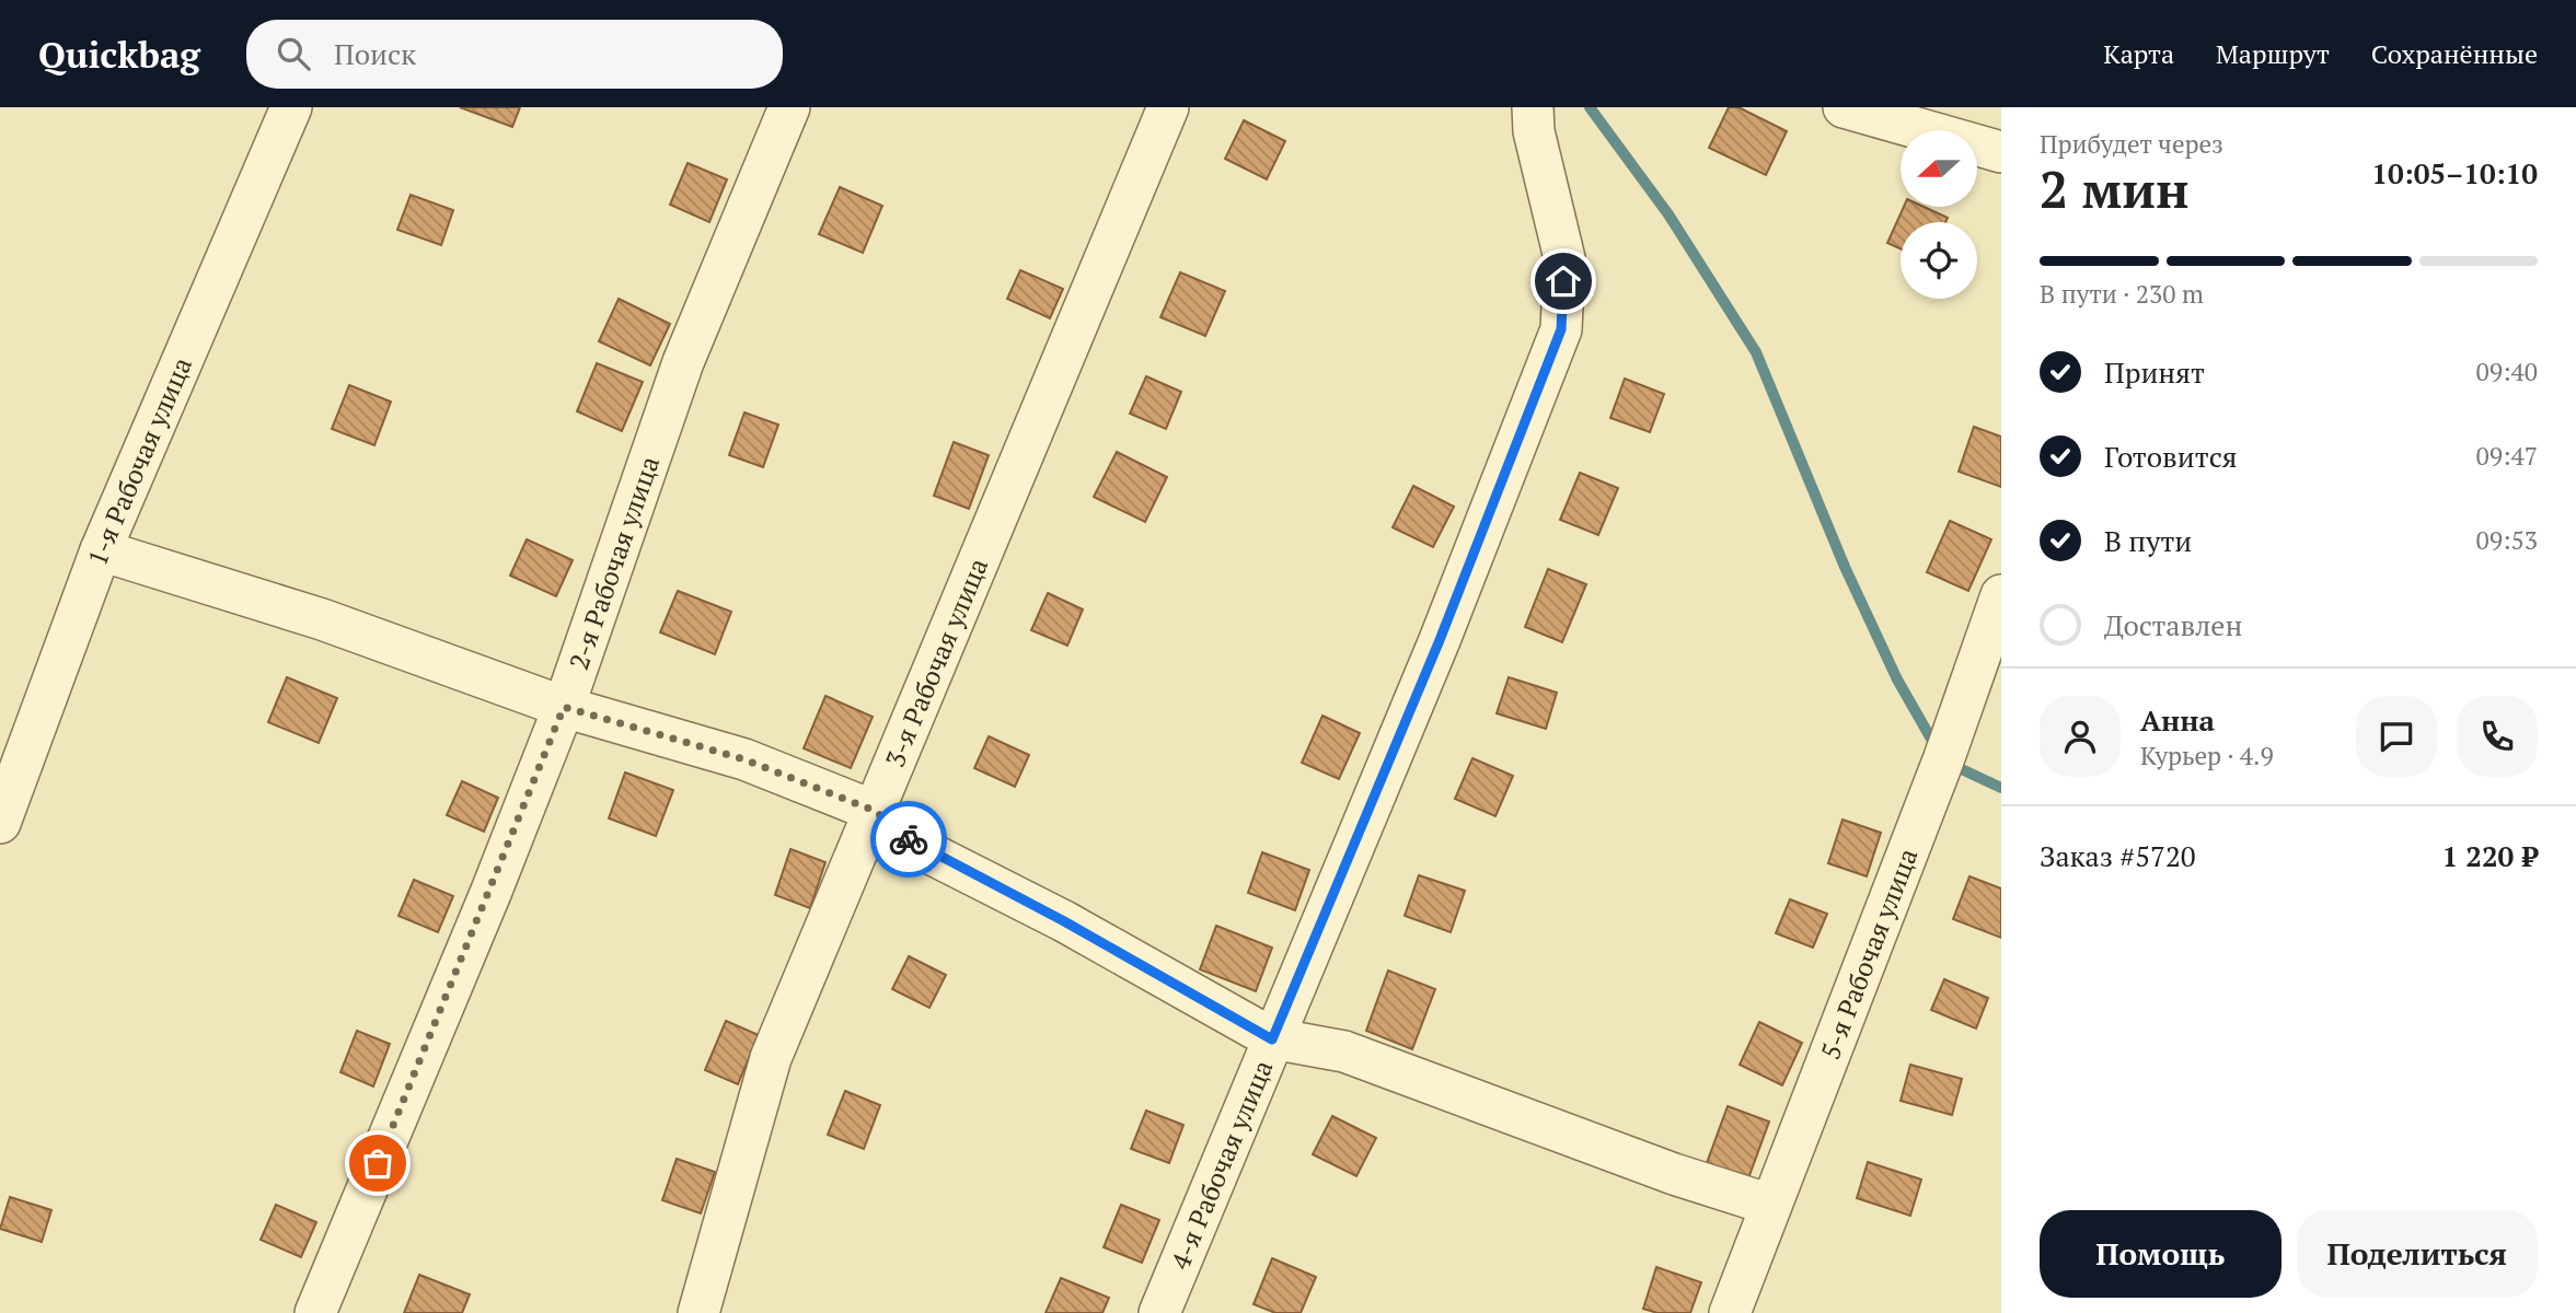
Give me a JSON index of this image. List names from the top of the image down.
{
  "streets": {
    "street": [
      "1-я Рабочая улица",
      "2-я Рабочая улица",
      "3-я Рабочая улица",
      "5-я Рабочая улица",
      "4-я Рабочая улица"
    ]
  },
  "north": "left",
  "page": {
    "header": "Quickbag",
    "search": "Поиск",
    "nav": ["Карта", "Маршрут", "Сохранённые"],
    "heading": ["2 мин", "Прибудет через", "10:05–10:10"],
    "panel": [
      "Анна",
      "Курьер · 4.9",
      "Заказ #5720",
      "1 220 ₽"
    ],
    "bar": "В пути · 230 m",
    "list": [
      ["Принят", "09:40"],
      ["Готовится", "09:47"],
      ["В пути", "09:53"],
      "Доставлен"
    ],
    "buttons": ["Помощь", "Поделиться"]
  }
}
